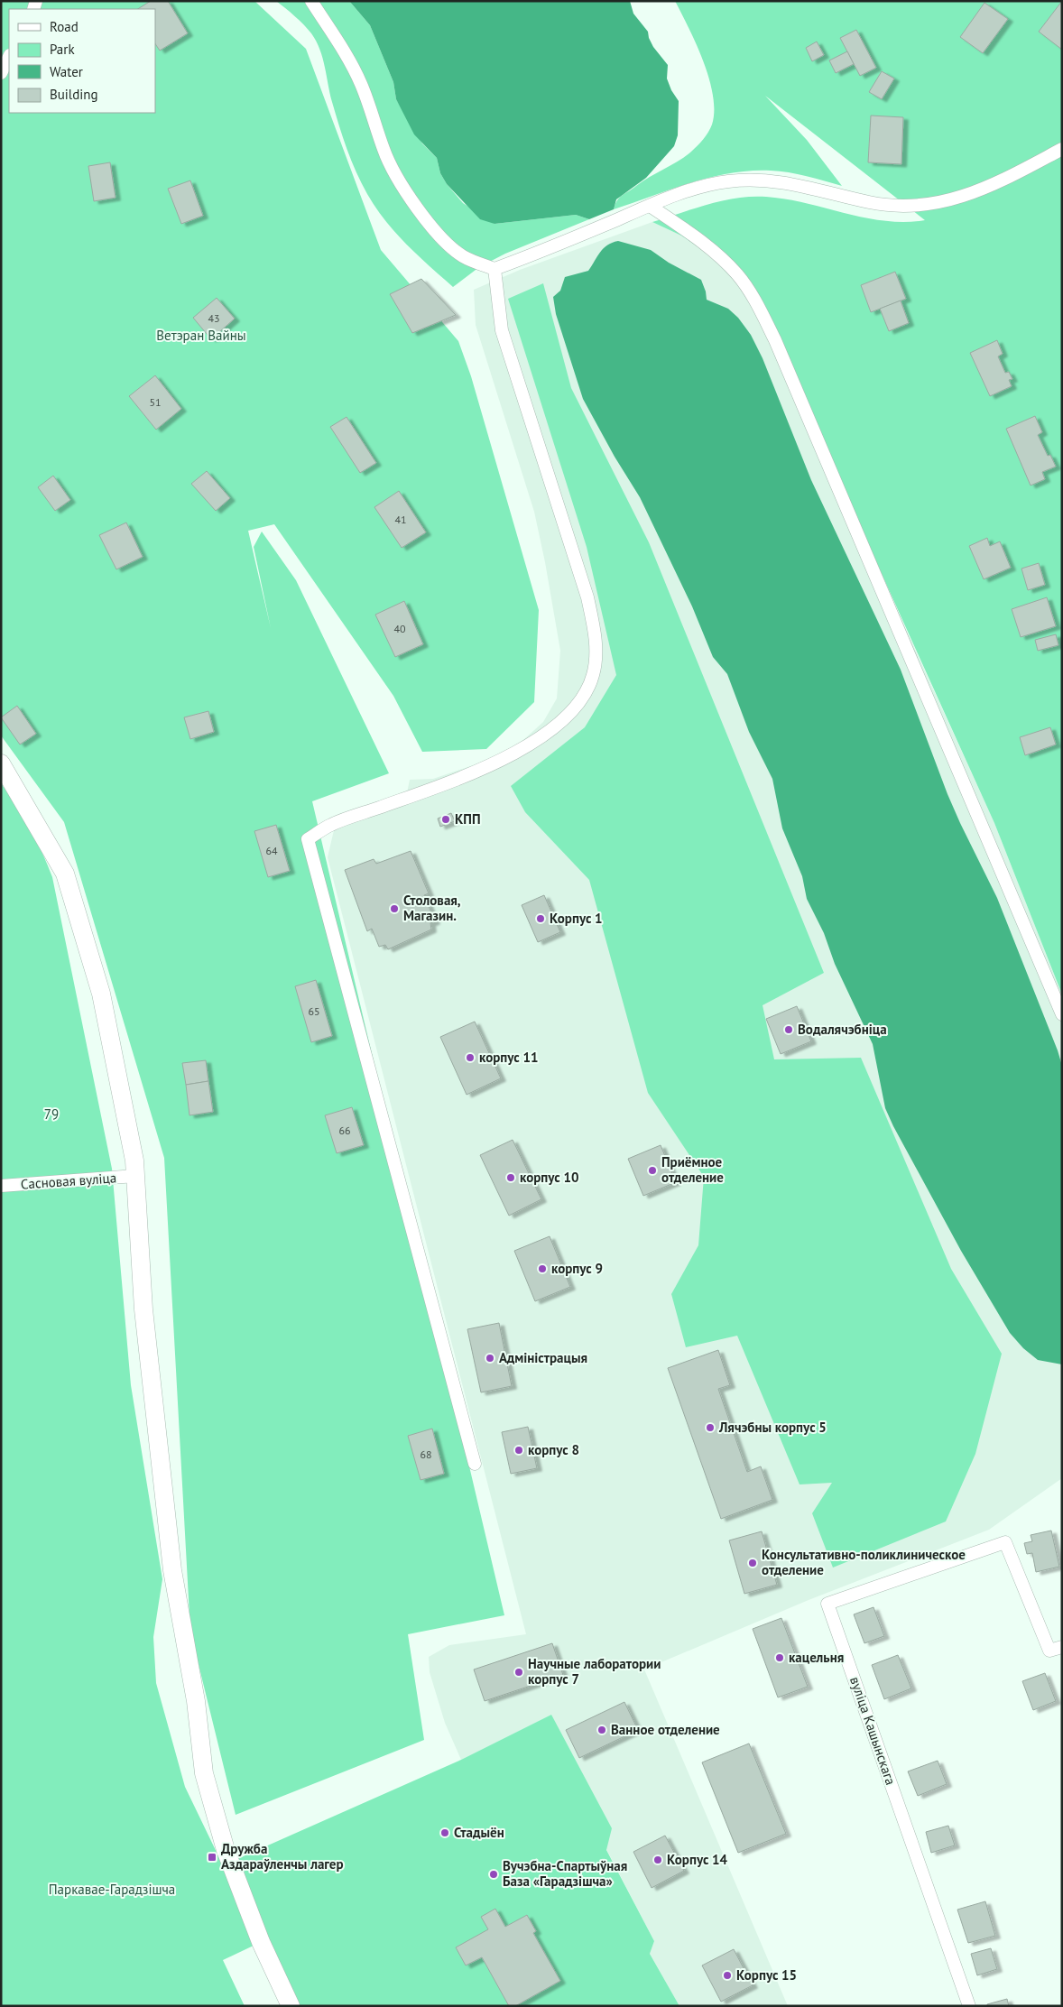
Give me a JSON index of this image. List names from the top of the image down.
{
  "streets": {
    "street": ["Сасновая вуліца", "вуліца Кашынскага"]
  },
  "parks": ["Ветэран Вайны", "79", "Паркавае-Гарадзішча"],
  "places": {
    "other": [
      "КПП",
      "Столовая, Магазин.",
      "Корпус 1",
      "Водалячэбніца",
      "корпус 11",
      "Приёмное отделение",
      "корпус 10",
      "корпус 9",
      "Адміністрацыя",
      "Лячэбны корпус 5",
      "корпус 8",
      "Консультативно-поликлиническое отделение",
      "кацельня",
      "Научные лаборатории корпус 7",
      "Ванное отделение",
      "Стадыён",
      "Корпус 14",
      "Вучэбна-Спартыўная База «Гарадзішча»",
      "Корпус 15"
    ],
    "transit": ["Дружба Аздараўленчы лагер"]
  },
  "house_numbers": [
    "43",
    "51",
    "41",
    "40",
    "64",
    "65",
    "66",
    "68"
  ],
  "legend": [
    "Road",
    "Park",
    "Water",
    "Building"
  ]
}
